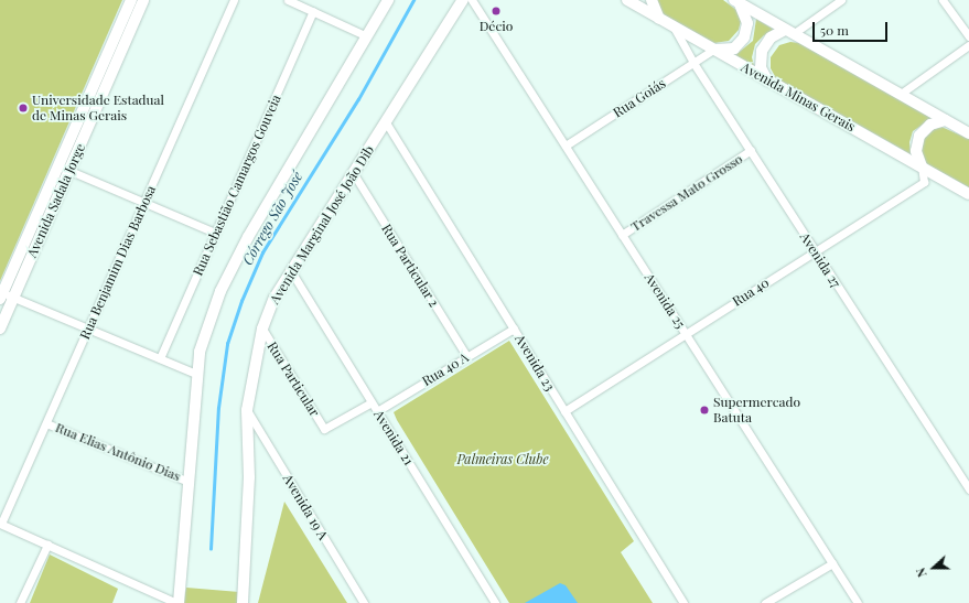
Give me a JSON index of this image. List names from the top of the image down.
{
  "streets": {
    "main road": ["Avenida Minas Gerais", "Avenida Sadala Jorge", "Avenida Marginal José João Dib"],
    "street": [
      "Rua Goiás",
      "Rua Sebastião Camargos Gouveia",
      "Travessa Mato Grosso",
      "Avenida 27",
      "Rua Benjamim Dias Barbosa",
      "Rua Particular 2",
      "Rua 40",
      "Avenida 25",
      "Avenida 23",
      "Rua 40 A",
      "Rua Particular",
      "Avenida 21",
      "Rua Elias Antônio Dias",
      "Avenida 19 A"
    ]
  },
  "crossings": [
    ["Avenida Minas Gerais", "Rua Goiás"],
    ["Avenida Minas Gerais", "Avenida 27"],
    ["Avenida Minas Gerais", "Rua 40"],
    ["Rua Goiás", "Avenida 27"],
    ["Rua Goiás", "Avenida 25"],
    ["Travessa Mato Grosso", "Avenida 27"],
    ["Travessa Mato Grosso", "Avenida 25"],
    ["Avenida Marginal José João Dib", "Rua Particular 2"],
    ["Avenida Marginal José João Dib", "Avenida 23"],
    ["Avenida Marginal José João Dib", "Rua Particular"],
    ["Avenida Marginal José João Dib", "Avenida 21"],
    ["Avenida Marginal José João Dib", "Avenida 19 A"],
    ["Avenida 27", "Rua 40"],
    ["Rua Benjamim Dias Barbosa", "Rua Elias Antônio Dias"],
    ["Rua Particular 2", "Rua 40 A"],
    ["Rua 40", "Avenida 25"],
    ["Rua 40", "Avenida 23"],
    ["Avenida 23", "Rua 40 A"],
    ["Rua 40 A", "Avenida 21"],
    ["Rua Particular", "Avenida 21"]
  ],
  "water": ["Córrego São José"],
  "parks": ["Palmeiras Clube"],
  "places": ["Décio", "Universidade Estadual de Minas Gerais", "Supermercado Batuta"],
  "scale_bar": "50 m",
  "north": "left"
}
